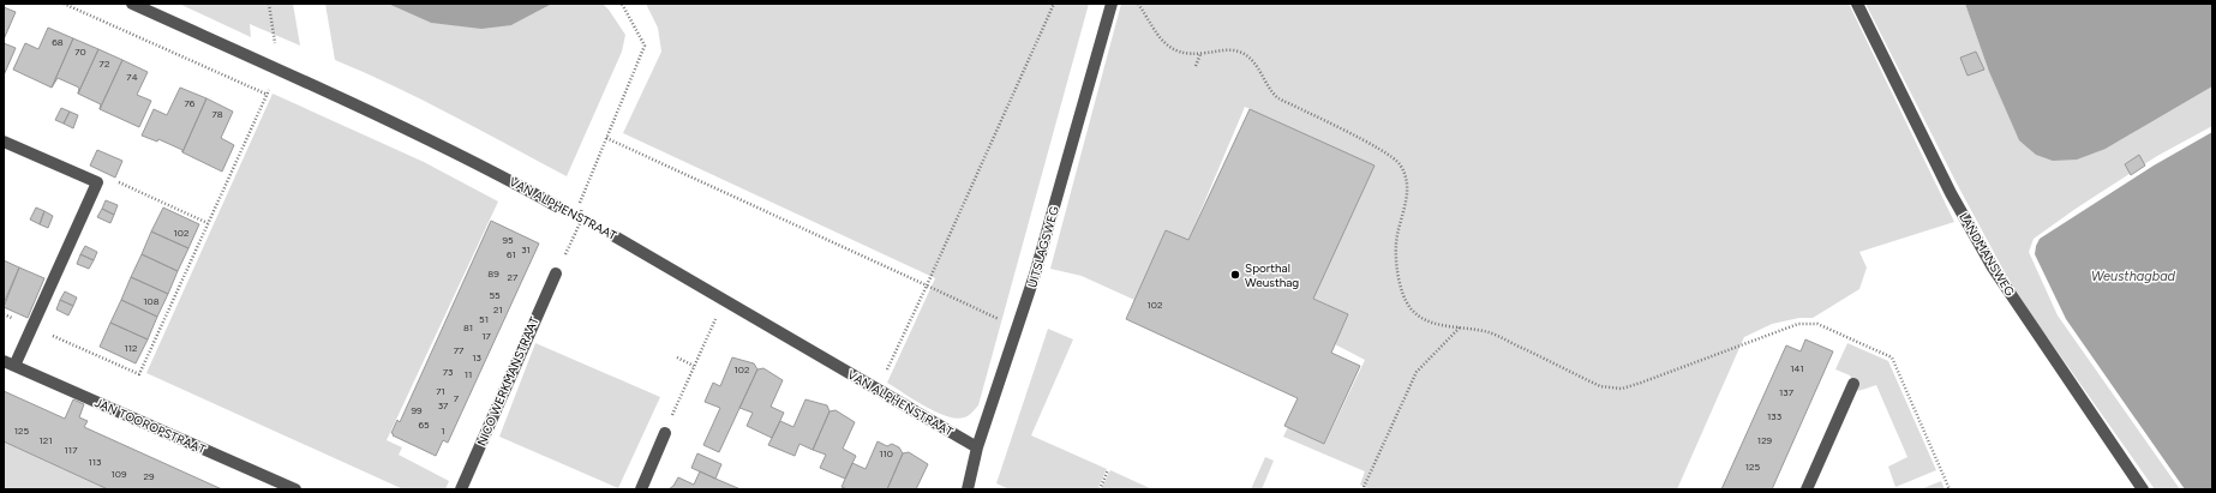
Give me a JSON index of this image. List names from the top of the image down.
{
  "streets": {
    "street": [
      "VAN ALPHENSTRAAT",
      "UITSLAGSWEG",
      "LANDMANSWEG",
      "NICO WERKMANSTRAAT",
      "JAN TOOROPSTRAAT"
    ]
  },
  "crossings": [
    ["VAN ALPHENSTRAAT", "UITSLAGSWEG"]
  ],
  "water": ["Weusthagbad"],
  "places": ["Sporthal Weusthag"],
  "house_numbers": [
    "68",
    "70",
    "72",
    "74",
    "76",
    "78",
    "102",
    "95",
    "31",
    "61",
    "89",
    "27",
    "55",
    "108",
    "102",
    "21",
    "51",
    "81",
    "17",
    "112",
    "77",
    "13",
    "141",
    "102",
    "73",
    "11",
    "71",
    "137",
    "7",
    "37",
    "99",
    "133",
    "65",
    "125",
    "1",
    "121",
    "129",
    "117",
    "110",
    "113",
    "125",
    "109",
    "29"
  ]
}
